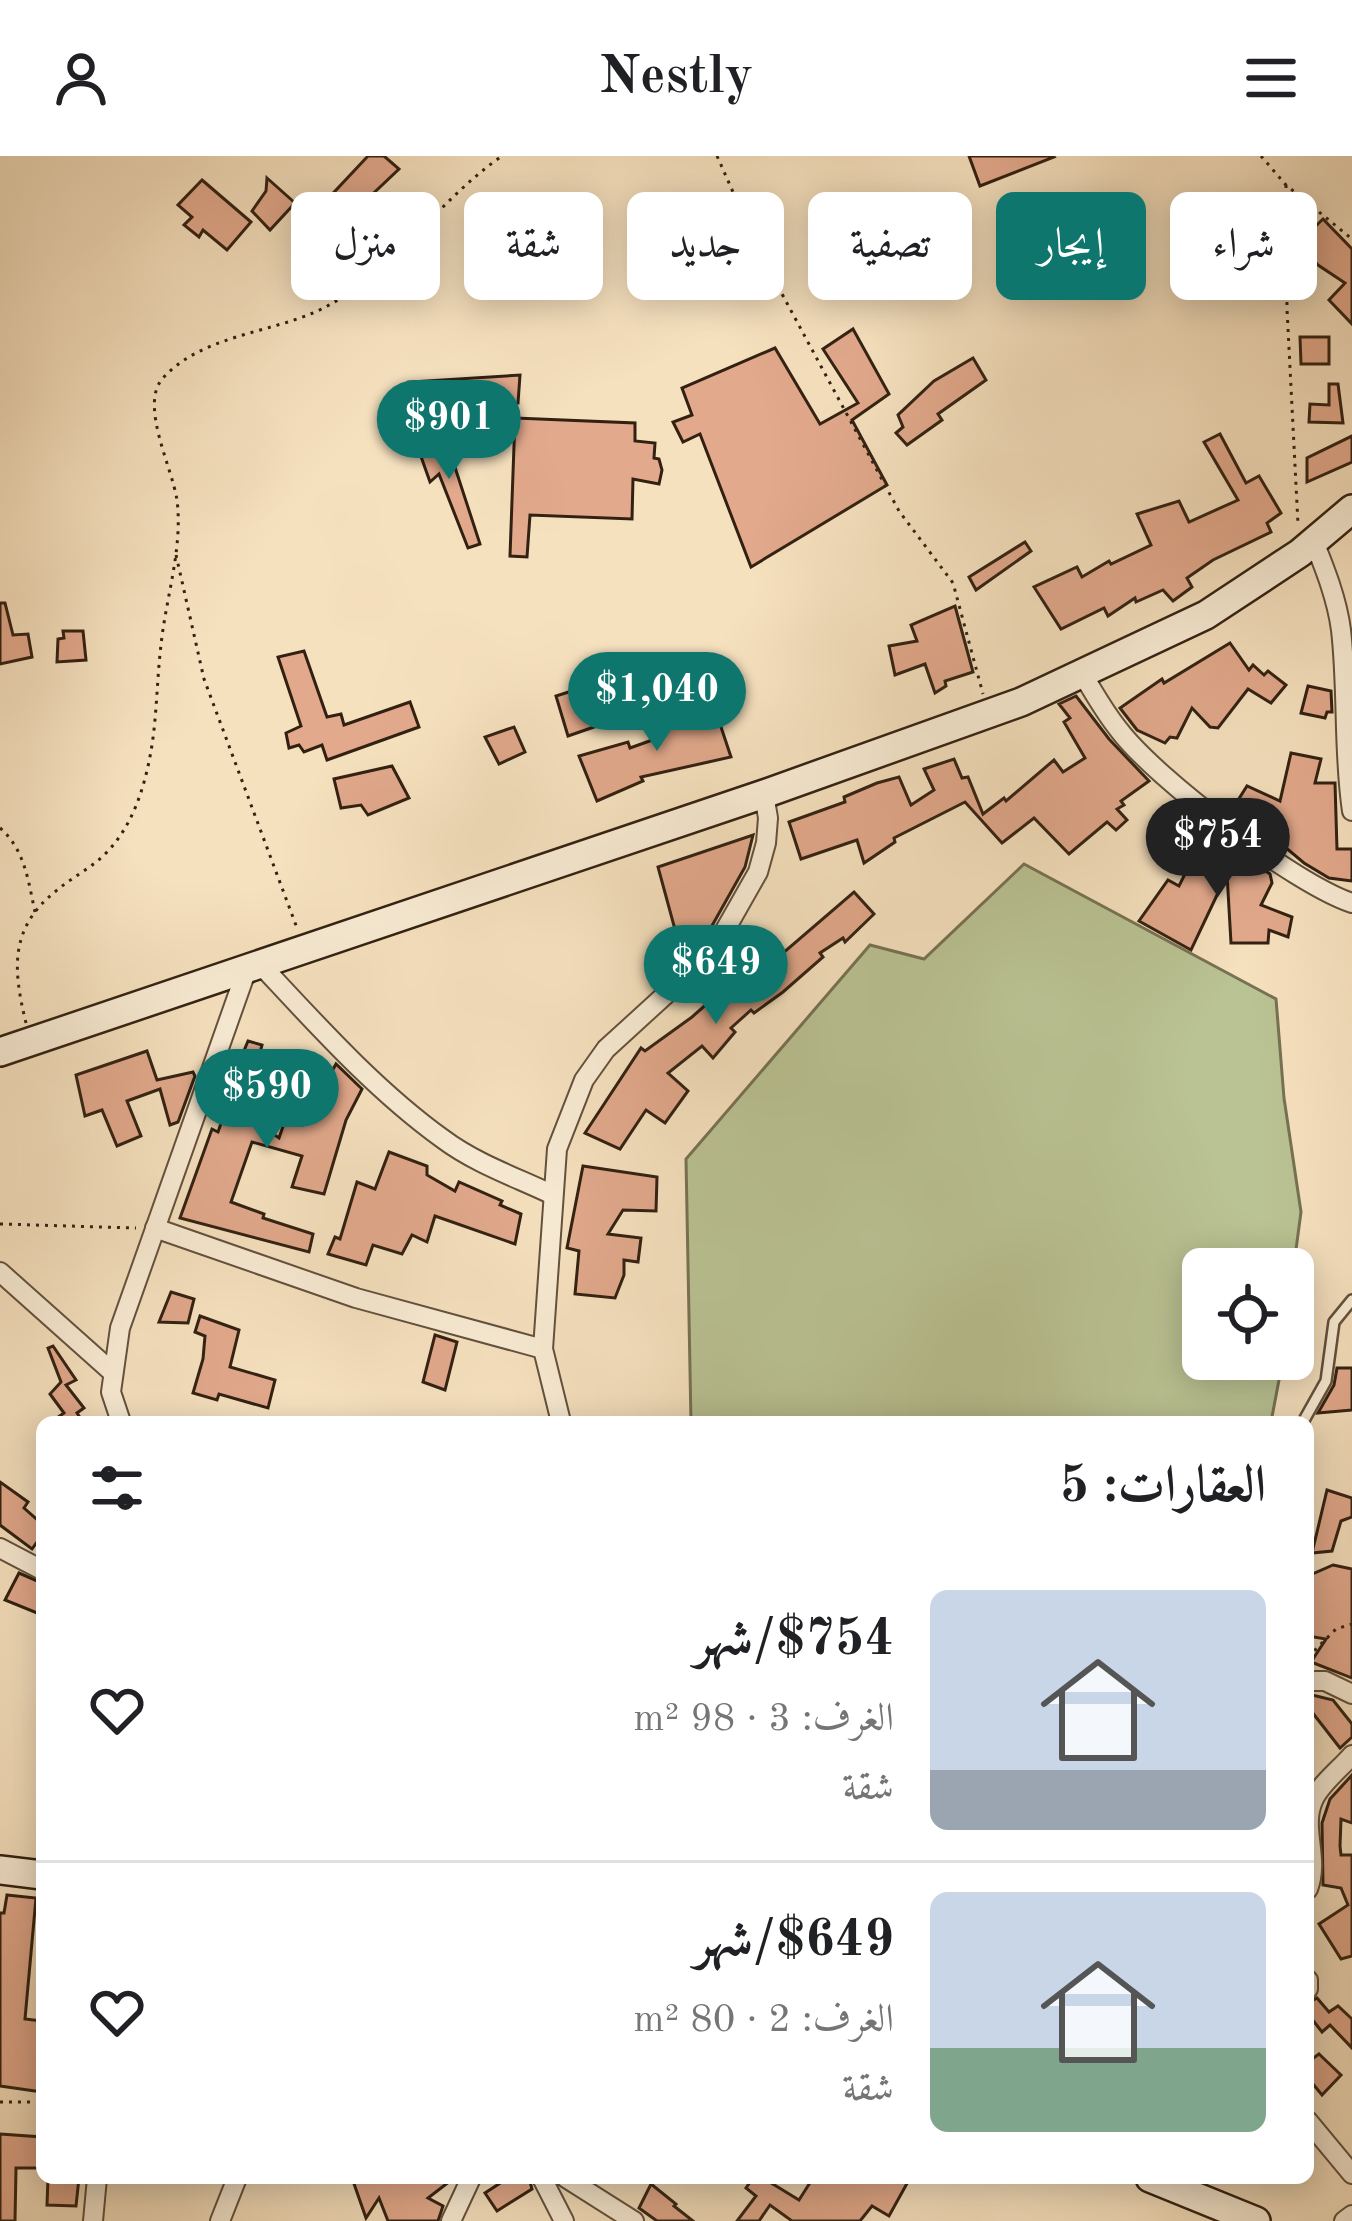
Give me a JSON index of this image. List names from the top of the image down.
{
  "page": {
    "header": "Nestly",
    "chip": [
      "شراء",
      "إيجار",
      "تصفية",
      "جديد",
      "شقة",
      "منزل"
    ],
    "price": [
      "$901",
      "$1,040",
      "$754",
      "$649",
      "$590"
    ],
    "heading": "العقارات: 5",
    "list": [
      {
        "name": "$754/شهر",
        "note": "الغرف: 3 · 98 m² · شقة"
      },
      {
        "name": "$649/شهر",
        "note": "الغرف: 2 · 80 m² · شقة"
      }
    ]
  }
}
